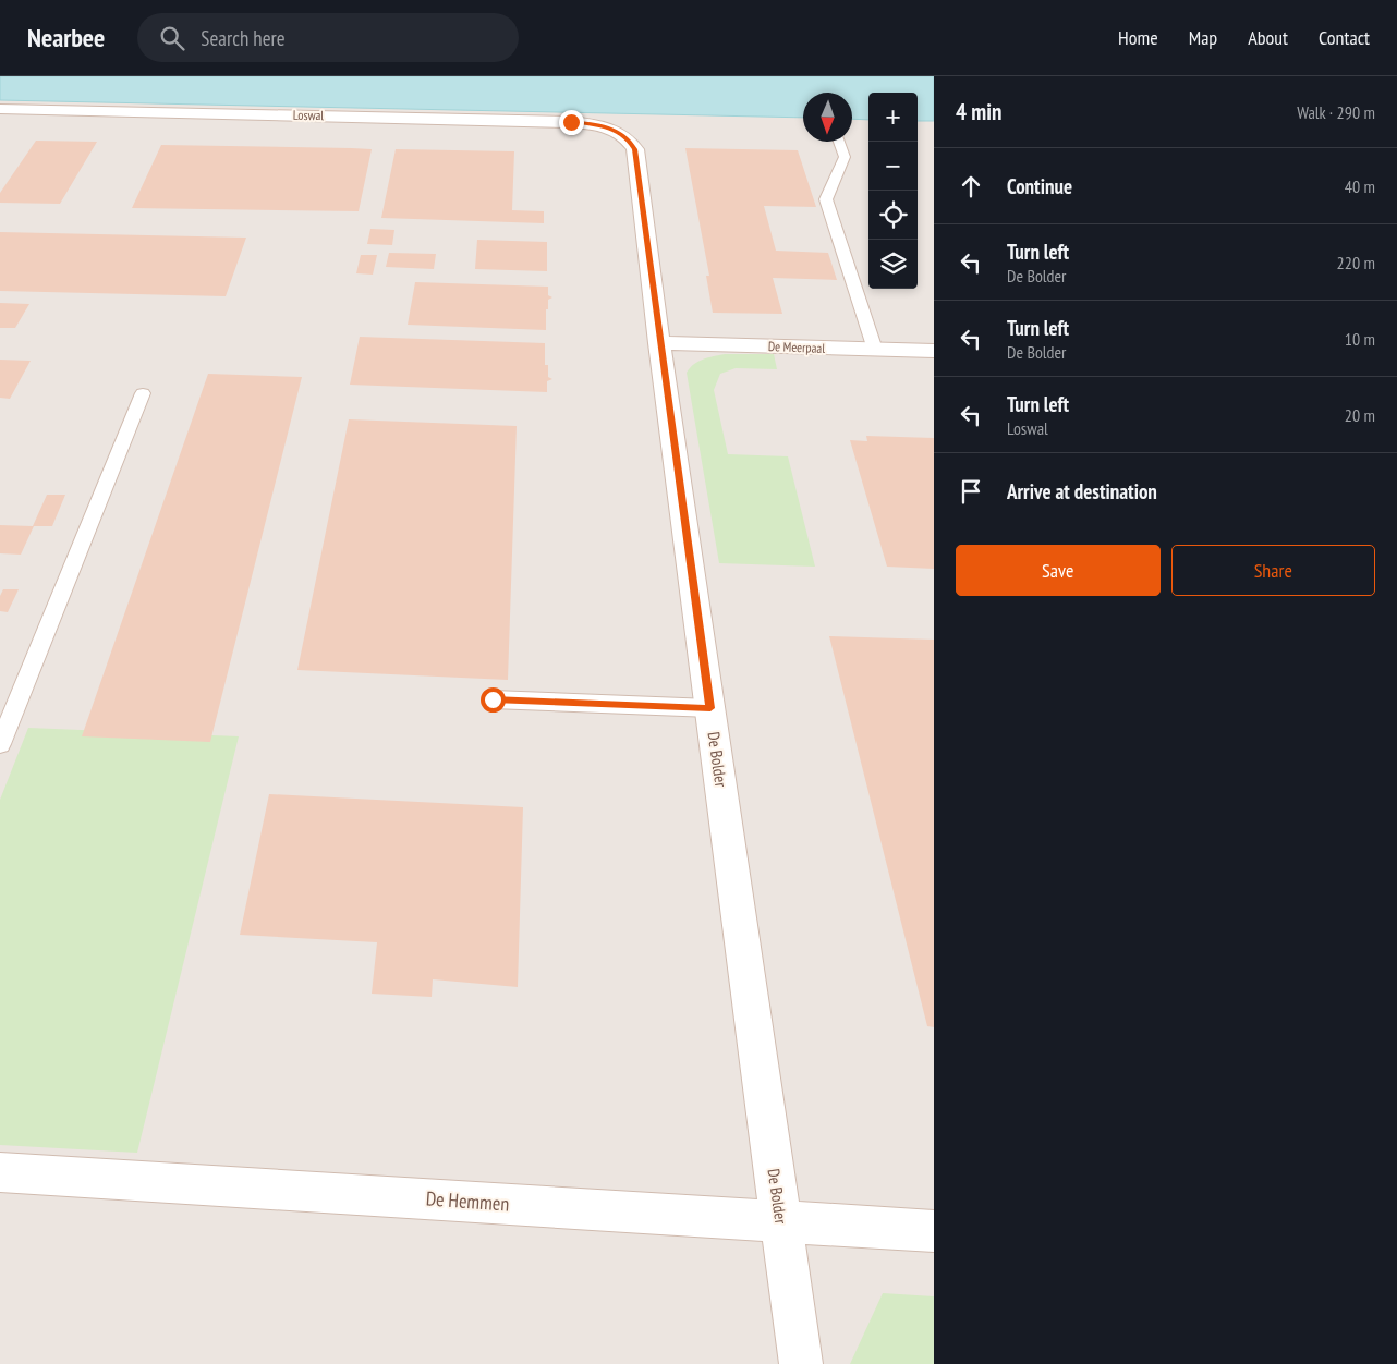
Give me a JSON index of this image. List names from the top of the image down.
{
  "streets": {
    "street": [
      "Loswal",
      "De Meerpaal",
      "De Bolder",
      "De Hemmen"
    ]
  },
  "crossings": [
    ["Loswal", "De Bolder"],
    ["De Meerpaal", "De Bolder"],
    ["De Bolder", "De Hemmen"]
  ],
  "north": "bottom",
  "page": {
    "header": "Nearbee",
    "search": "Search here",
    "nav": [
      "Home",
      "Map",
      "About",
      "Contact"
    ],
    "heading": ["4 min", "Walk · 290 m"],
    "map_buttons": ["+", "−"],
    "list": [
      ["Continue", "40 m"],
      ["Turn left", "De Bolder", "220 m"],
      ["Turn left", "De Bolder", "10 m"],
      ["Turn left", "Loswal", "20 m"],
      "Arrive at destination"
    ],
    "buttons": ["Save", "Share"]
  }
}
